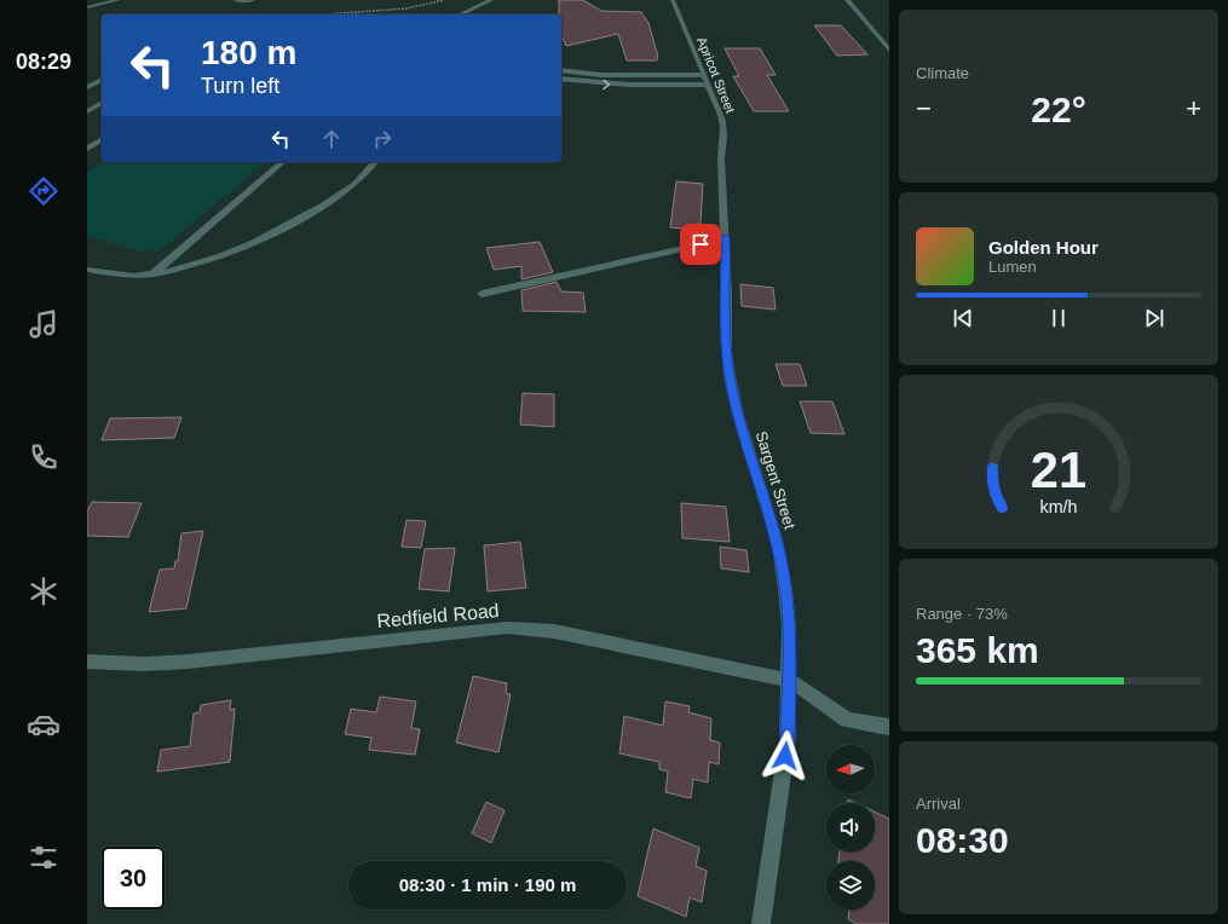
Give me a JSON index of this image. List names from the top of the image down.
{
  "streets": {
    "street": ["Apricot Street", "Sargent Street", "Redfield Road"]
  },
  "crossings": [
    ["Apricot Street", "Sargent Street"],
    ["Sargent Street", "Redfield Road"]
  ],
  "north": "left",
  "page": {
    "tabs": "08:29",
    "tile": [
      "Climate",
      ["Range · 73%", "365 km"],
      ["Arrival", "08:30"]
    ],
    "turn": ["180 m", "Turn left"],
    "heat": ["−", "22°", "+"],
    "song": ["Golden Hour", "Lumen"],
    "limit": "30",
    "trip": "08:30 · 1 min · 190 m",
    "gauge": ["21", "km/h"]
  }
}
